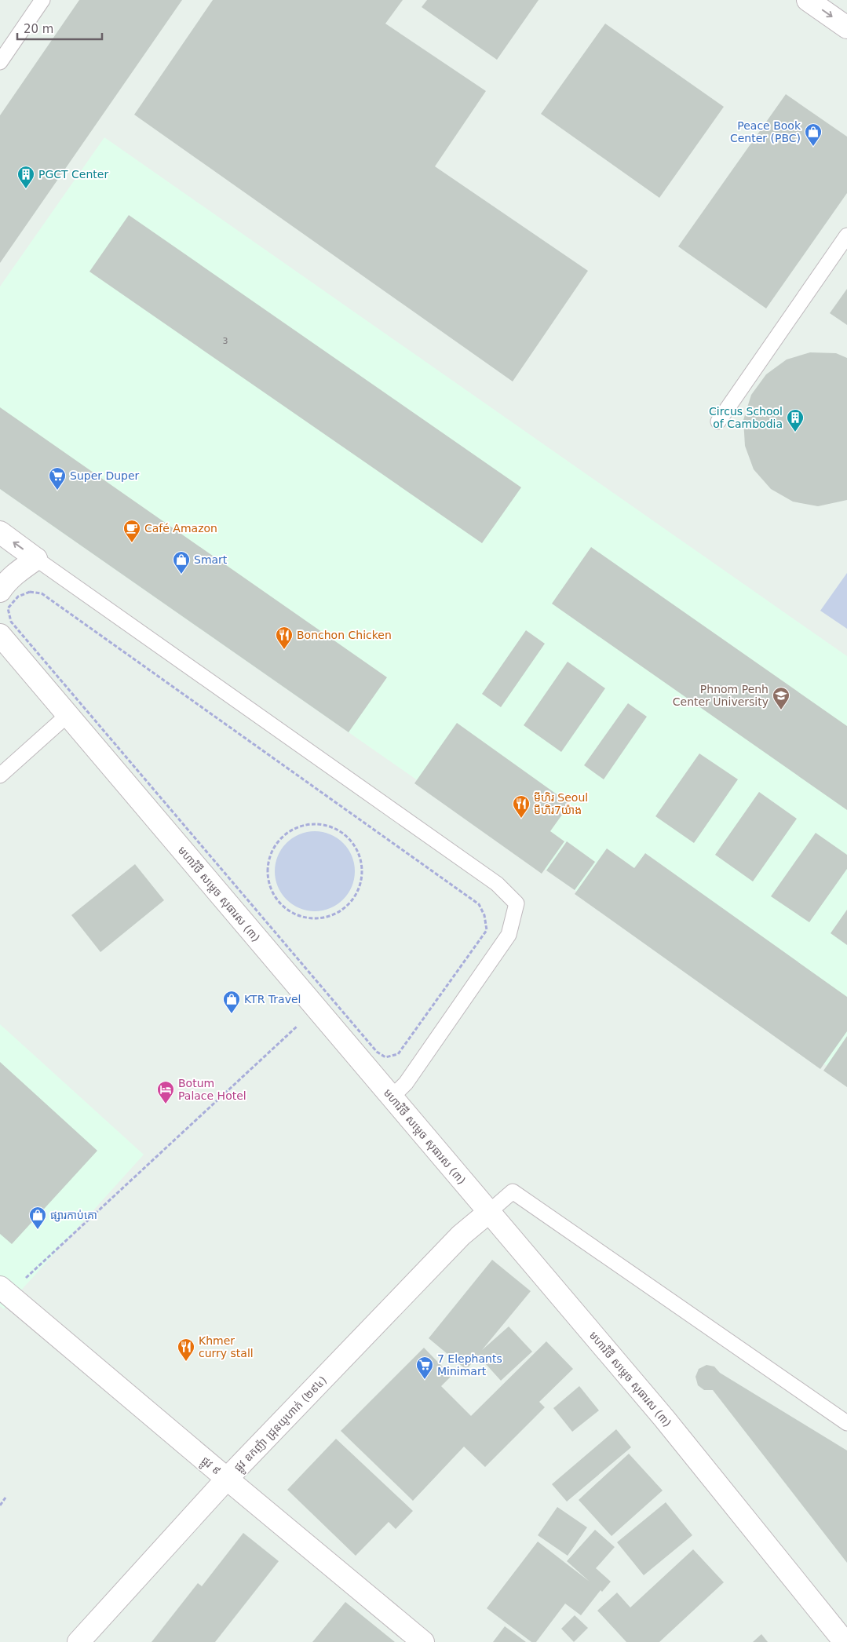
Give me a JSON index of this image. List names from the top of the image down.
{
  "streets": {
    "street": ["មហាវិថី សម្តេច សុធារស (៣)", "ផ្លូវ ឧកញ៉ា ជ្រុនយូហាក់ (២៩៤)", "ផ្លូវ ៩"]
  },
  "crossings": [
    ["មហាវិថី សម្តេច សុធារស (៣)", "ផ្លូវ ឧកញ៉ា ជ្រុនយូហាក់ (២៩៤)"],
    ["ផ្លូវ ឧកញ៉ា ជ្រុនយូហាក់ (២៩៤)", "ផ្លូវ ៩"]
  ],
  "places": {
    "shop": [
      "Peace Book Center (PBC)",
      "Smart",
      "KTR Travel",
      "ផ្សារកាប់គោ"
    ],
    "building": ["PGCT Center", "Circus School of Cambodia"],
    "supermarket": ["Super Duper", "7 Elephants Minimart"],
    "cafe": ["Café Amazon"],
    "restaurant": ["Bonchon Chicken", "មីហិរ Seoul មីហិរ7យ៉ាង", "Khmer curry stall"],
    "school or university": ["Phnom Penh Center University"],
    "hotel": ["Botum Palace Hotel"]
  },
  "house_numbers": ["3"],
  "scale_bar": "20 m"
}
